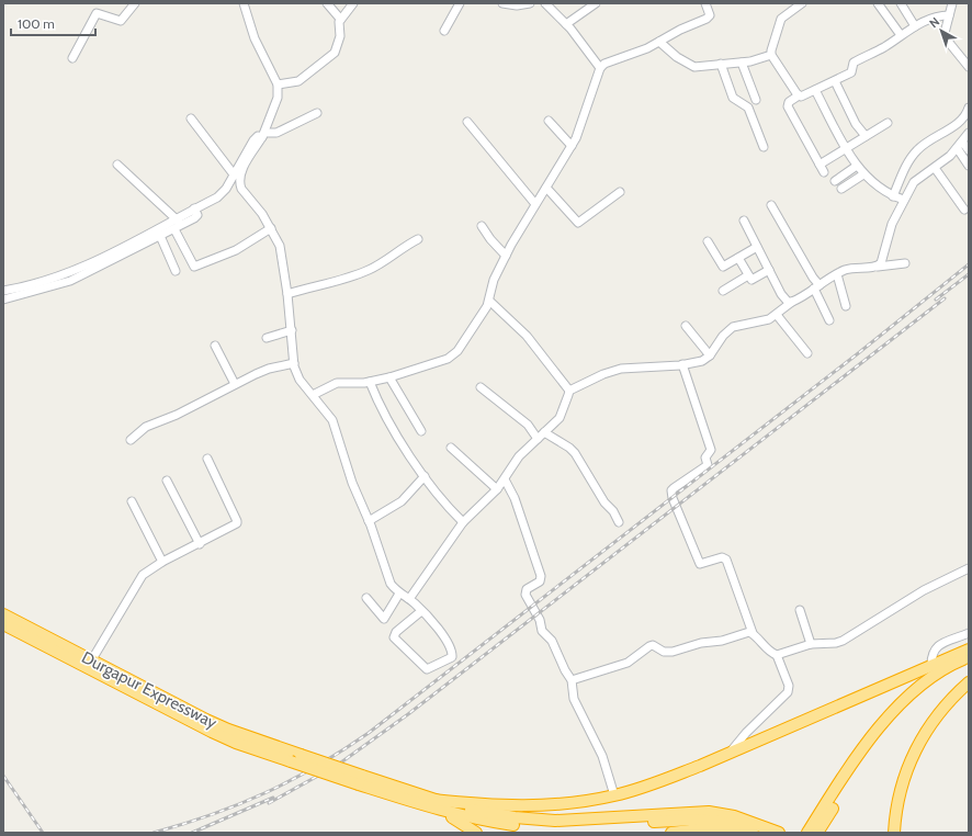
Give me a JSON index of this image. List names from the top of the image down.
{
  "streets": {
    "highway": ["Durgapur Expressway"]
  },
  "scale_bar": "100 m",
  "north": "top left"
}
